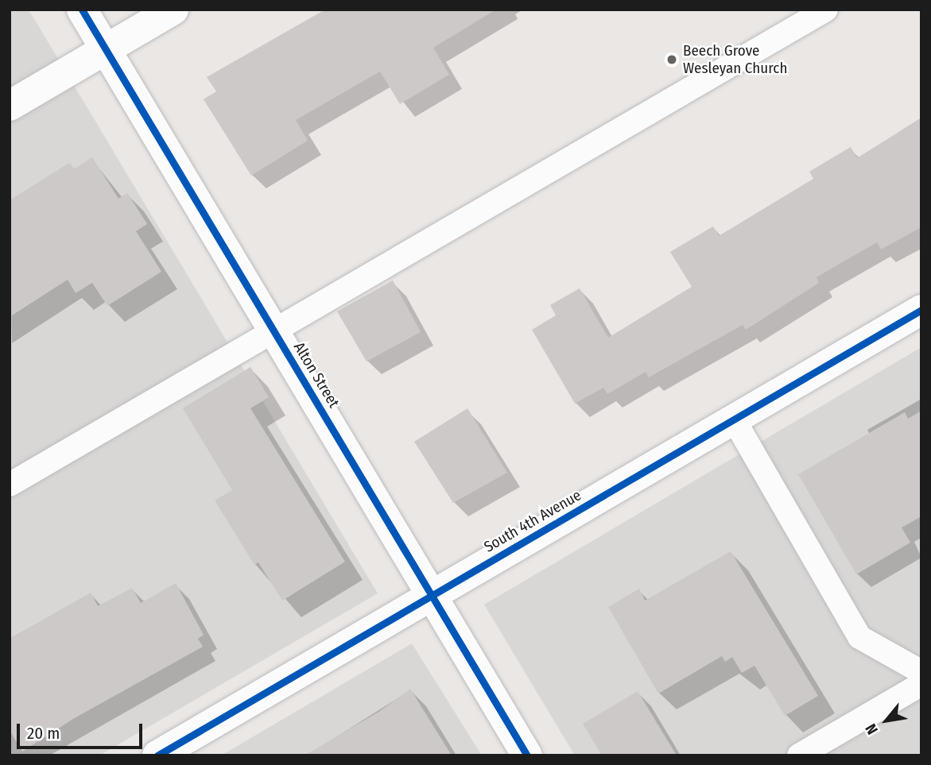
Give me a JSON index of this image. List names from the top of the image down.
{
  "streets": {
    "street": ["Alton Street", "South 4th Avenue"]
  },
  "crossings": [
    ["Alton Street", "South 4th Avenue"]
  ],
  "places": ["Beech Grove Wesleyan Church"],
  "scale_bar": "20 m",
  "north": "bottom left"
}
